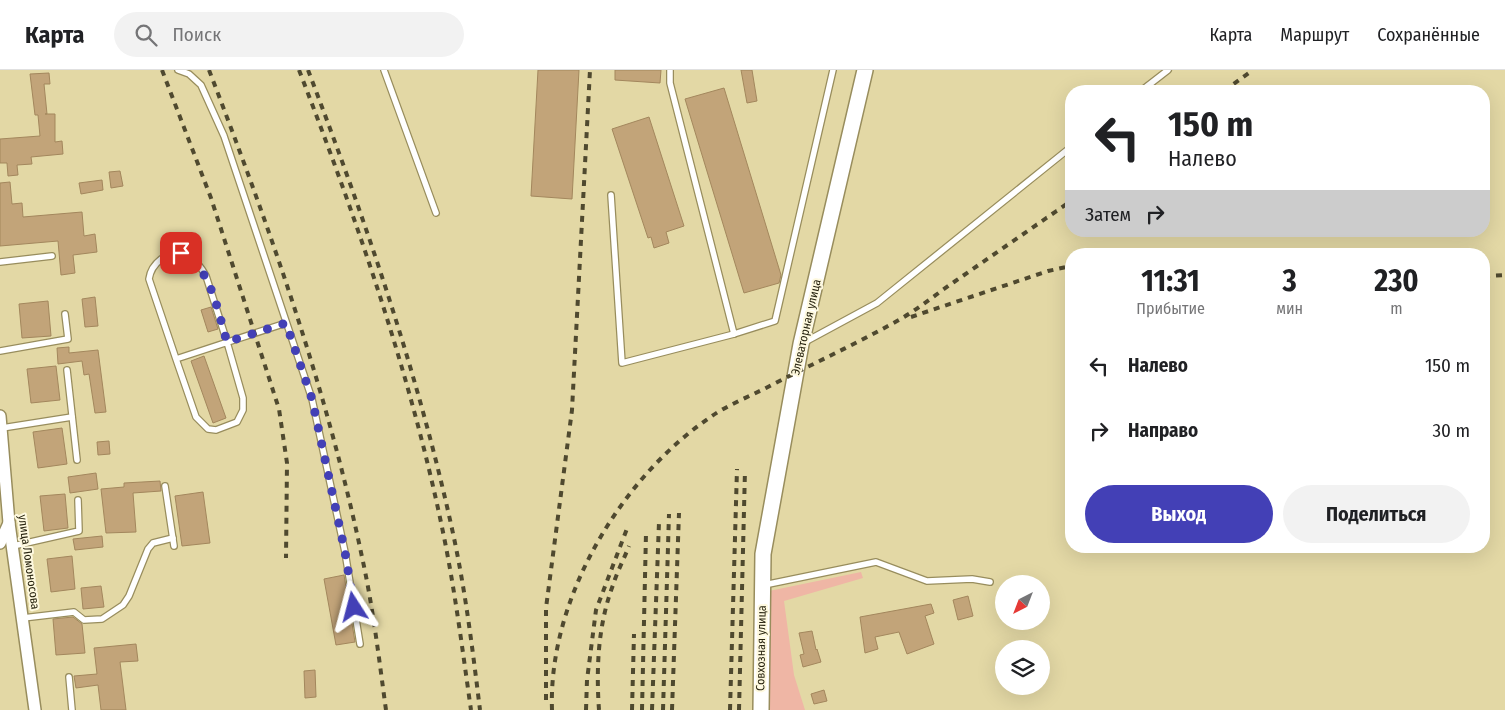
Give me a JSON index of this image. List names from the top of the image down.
{
  "streets": {
    "street": ["Элеваторная улица", "улица Ломоносова", "Совхозная улица"]
  },
  "crossings": [
    ["Элеваторная улица", "Совхозная улица"]
  ],
  "north": "bottom left",
  "page": {
    "header": "Карта",
    "search": "Поиск",
    "nav": ["Карта", "Маршрут", "Сохранённые"],
    "turn": ["150 m", "Налево"],
    "then": "Затем",
    "eta": [
      "11:31",
      "Прибытие",
      "3",
      "мин",
      "230",
      "m"
    ],
    "list": [
      {
        "name": "Налево",
        "value": "150 m"
      },
      {
        "name": "Направо",
        "value": "30 m"
      }
    ],
    "buttons": ["Выход", "Поделиться"]
  }
}
